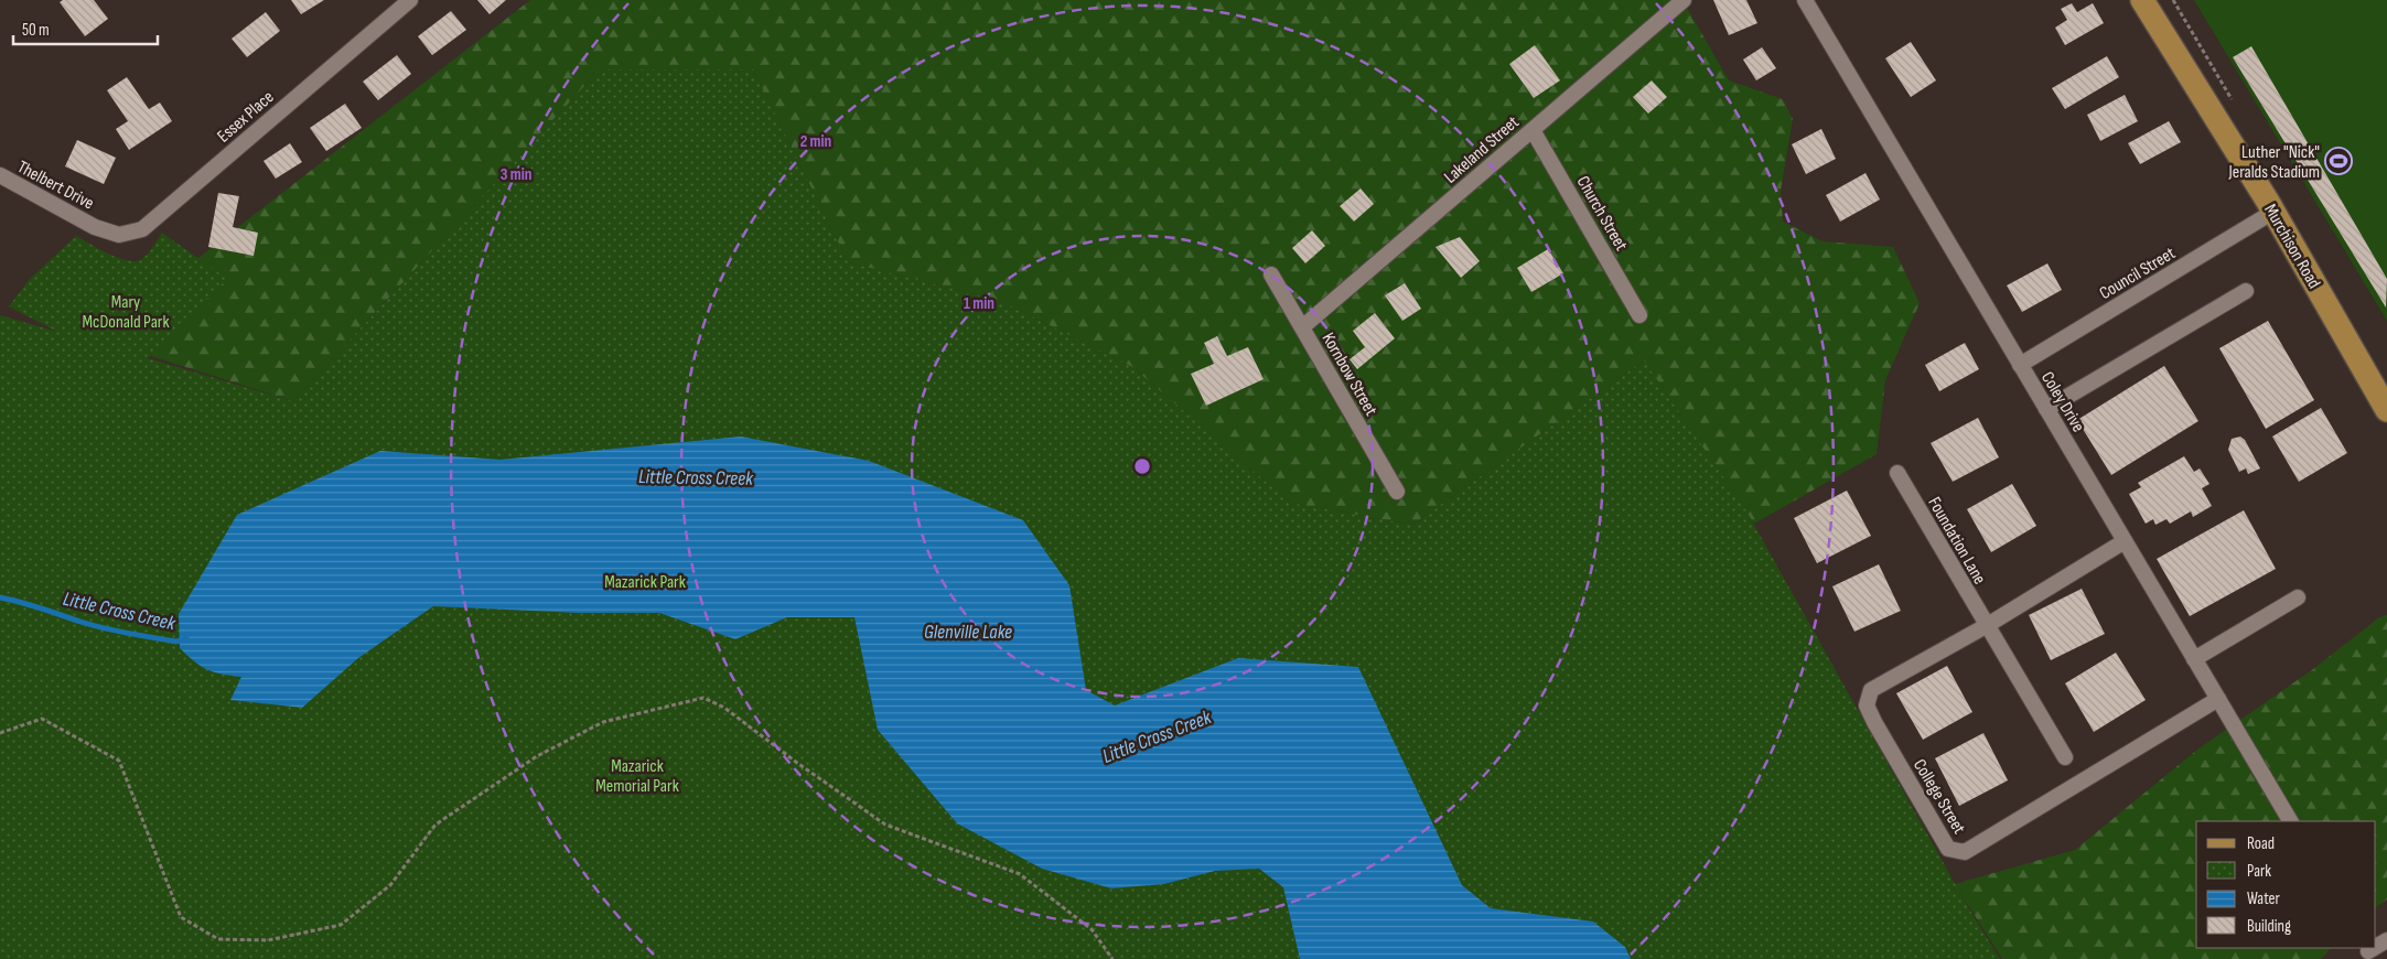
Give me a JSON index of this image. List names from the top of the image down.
{
  "streets": {
    "main road": ["Murchison Road"],
    "street": [
      "Essex Place",
      "Lakeland Street",
      "Thelbert Drive",
      "Church Street",
      "Council Street",
      "Kornbow Street",
      "Coley Drive",
      "Foundation Lane",
      "College Street"
    ]
  },
  "crossings": [
    ["Essex Place", "Thelbert Drive"],
    ["Lakeland Street", "Church Street"],
    ["Lakeland Street", "Kornbow Street"],
    ["Murchison Road", "Council Street"],
    ["Council Street", "Coley Drive"],
    ["Coley Drive", "College Street"],
    ["Foundation Lane", "College Street"]
  ],
  "water": ["Little Cross Creek", "Glenville Lake"],
  "parks": ["Mary McDonald Park", "Mazarick Park", "Mazarick Memorial Park"],
  "places": {
    "sports": ["Luther \"Nick\" Jeralds Stadium"]
  },
  "legend": [
    "Road",
    "Park",
    "Water",
    "Building"
  ],
  "scale_bar": "50 m",
  "rings": ["2 min", "3 min", "1 min"]
}
